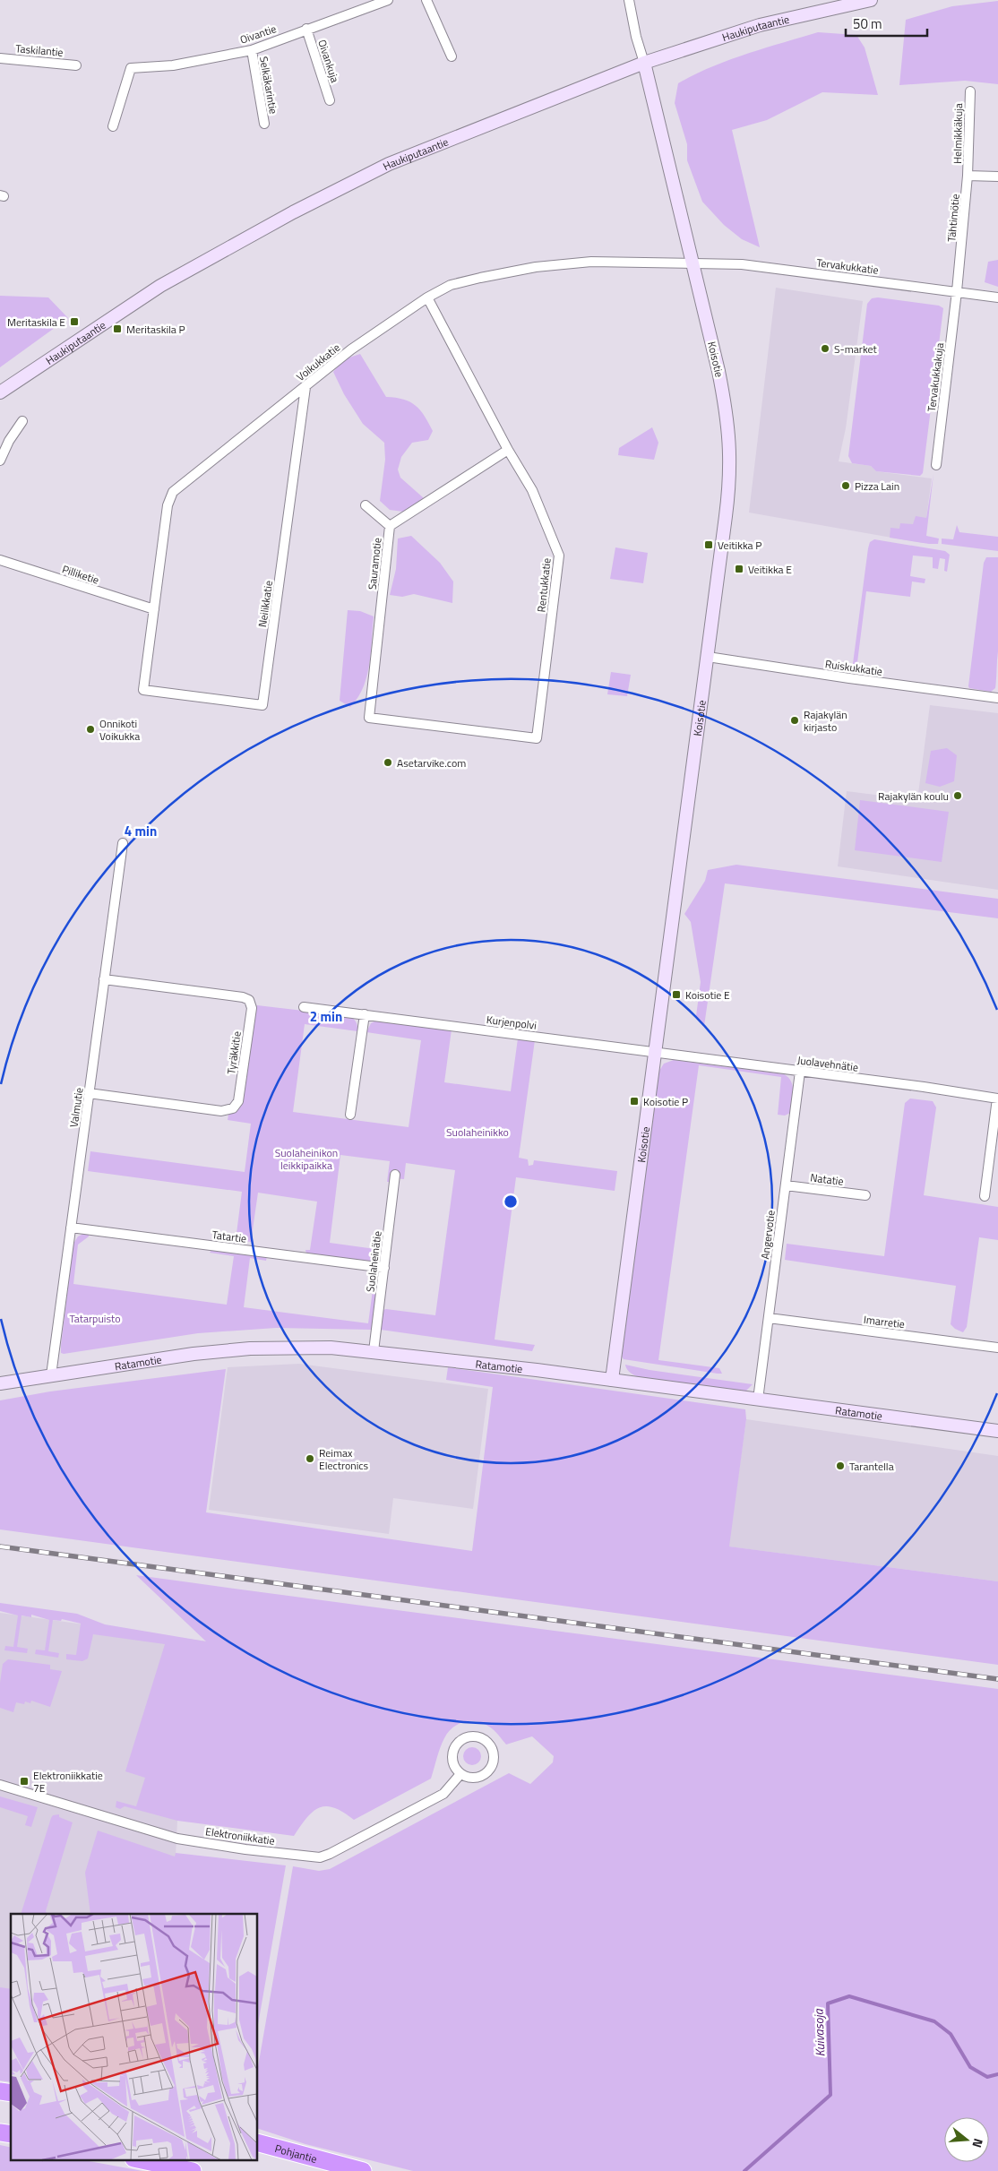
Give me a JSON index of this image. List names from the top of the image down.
{
  "streets": {
    "highway": ["Pohjantie"],
    "street": [
      "Haukiputaantie",
      "Oivantie",
      "Taskilantie",
      "Oivankuja",
      "Selkäkarintie",
      "Helmikkäkuja",
      "Tähtimötie",
      "Tervakukkatie",
      "Koisotie",
      "Voikukkatie",
      "Tervakukkakuja",
      "Sauramotie",
      "Pilliketie",
      "Rentukkatie",
      "Neilikkatie",
      "Ruiskukkatie",
      "Kurjenpolvi",
      "Tyräkkitie",
      "Juolavehnätie",
      "Valmutie",
      "Natatie",
      "Angervotie",
      "Tatartie",
      "Suolaheinätie",
      "Imarretie",
      "Ratamotie",
      "Elektroniikkatie"
    ]
  },
  "crossings": [
    ["Haukiputaantie", "Koisotie"],
    ["Oivantie", "Oivankuja"],
    ["Oivantie", "Selkäkarintie"],
    ["Helmikkäkuja", "Tähtimötie"],
    ["Tähtimötie", "Tervakukkatie"],
    ["Tähtimötie", "Tervakukkakuja"],
    ["Tervakukkatie", "Koisotie"],
    ["Tervakukkatie", "Voikukkatie"],
    ["Tervakukkatie", "Tervakukkakuja"],
    ["Koisotie", "Voikukkatie"],
    ["Koisotie", "Ruiskukkatie"],
    ["Koisotie", "Kurjenpolvi"],
    ["Koisotie", "Juolavehnätie"],
    ["Koisotie", "Ratamotie"],
    ["Voikukkatie", "Pilliketie"],
    ["Voikukkatie", "Rentukkatie"],
    ["Voikukkatie", "Neilikkatie"],
    ["Sauramotie", "Rentukkatie"],
    ["Kurjenpolvi", "Juolavehnätie"],
    ["Tyräkkitie", "Valmutie"],
    ["Juolavehnätie", "Angervotie"],
    ["Valmutie", "Tatartie"],
    ["Valmutie", "Ratamotie"],
    ["Natatie", "Angervotie"],
    ["Angervotie", "Imarretie"],
    ["Angervotie", "Ratamotie"],
    ["Tatartie", "Suolaheinätie"],
    ["Suolaheinätie", "Ratamotie"]
  ],
  "water": ["Kuivasoja"],
  "parks": ["Suolaheinikko", "Suolaheinikon leikkipaikka", "Tatarpuisto"],
  "places": {
    "transit": [
      "Meritaskila E",
      "Meritaskila P",
      "Veitikka P",
      "Veitikka E",
      "Koisotie E",
      "Koisotie P",
      "Elektroniikkatie 7E"
    ],
    "other": [
      "S-market",
      "Pizza Lain",
      "Rajakylän kirjasto",
      "Onnikoti Voikukka",
      "Asetarvike.com",
      "Rajakylän koulu",
      "Reimax Electronics",
      "Tarantella"
    ]
  },
  "scale_bar": "50 m",
  "north": "right",
  "rings": ["4 min", "2 min"]
}
